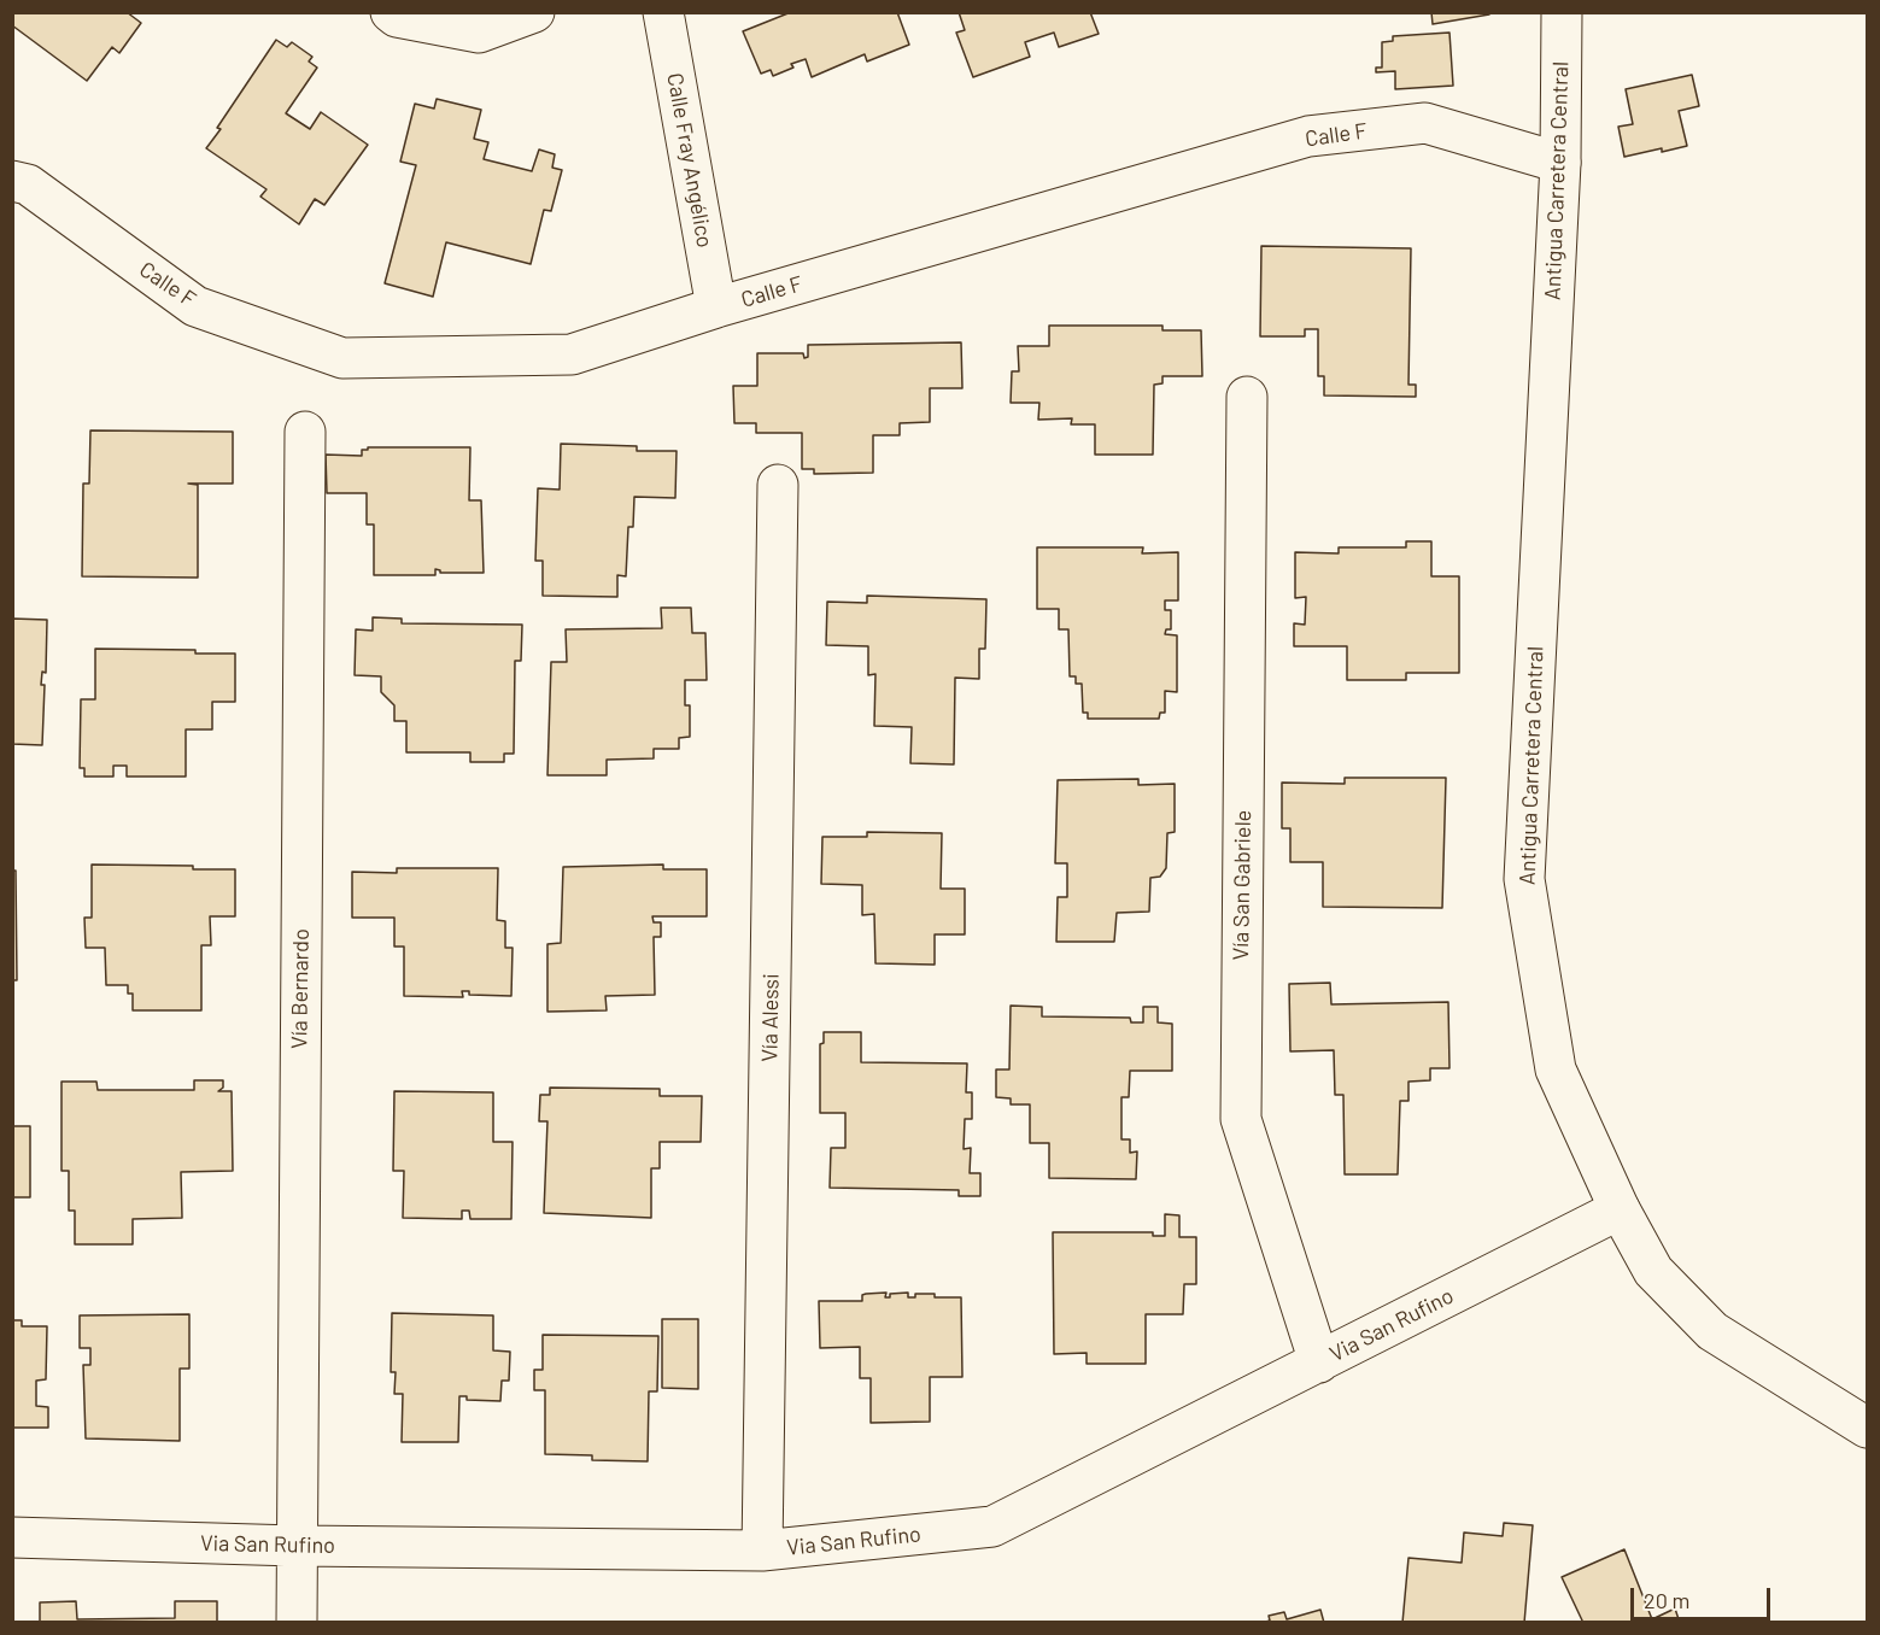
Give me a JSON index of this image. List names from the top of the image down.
{
  "streets": {
    "street": [
      "Calle F",
      "Calle Fray Angélico",
      "Antigua Carretera Central",
      "Vía San Gabriele",
      "Vía Bernardo",
      "Vía Alessi",
      "Via San Rufino"
    ]
  },
  "crossings": [
    ["Calle F", "Calle Fray Angélico"],
    ["Calle F", "Antigua Carretera Central"],
    ["Antigua Carretera Central", "Via San Rufino"],
    ["Vía San Gabriele", "Via San Rufino"],
    ["Vía Bernardo", "Via San Rufino"],
    ["Vía Alessi", "Via San Rufino"]
  ],
  "scale_bar": "20 m"
}
